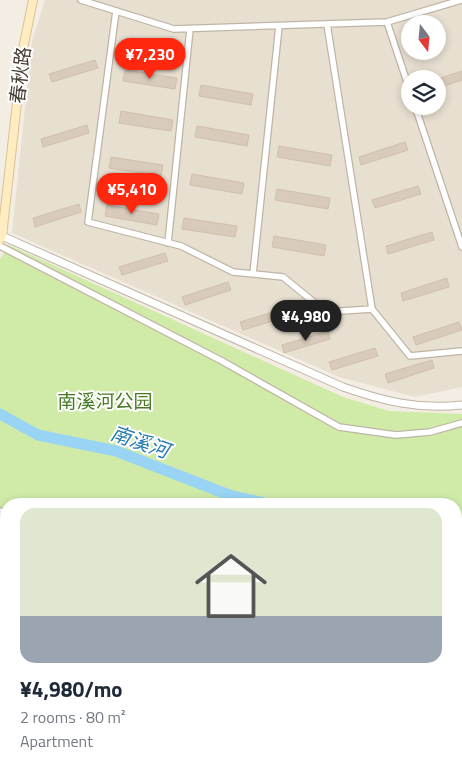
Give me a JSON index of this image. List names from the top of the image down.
{
  "streets": {
    "main road": ["春秋路"]
  },
  "water": ["南溪河"],
  "parks": ["南溪河公园"],
  "north": "bottom",
  "page": {
    "price": ["¥7,230", "¥5,410", "¥4,980"],
    "list": [
      {
        "name": "¥4,980/mo",
        "note": "2 rooms · 80 m² · Apartment"
      }
    ]
  }
}
